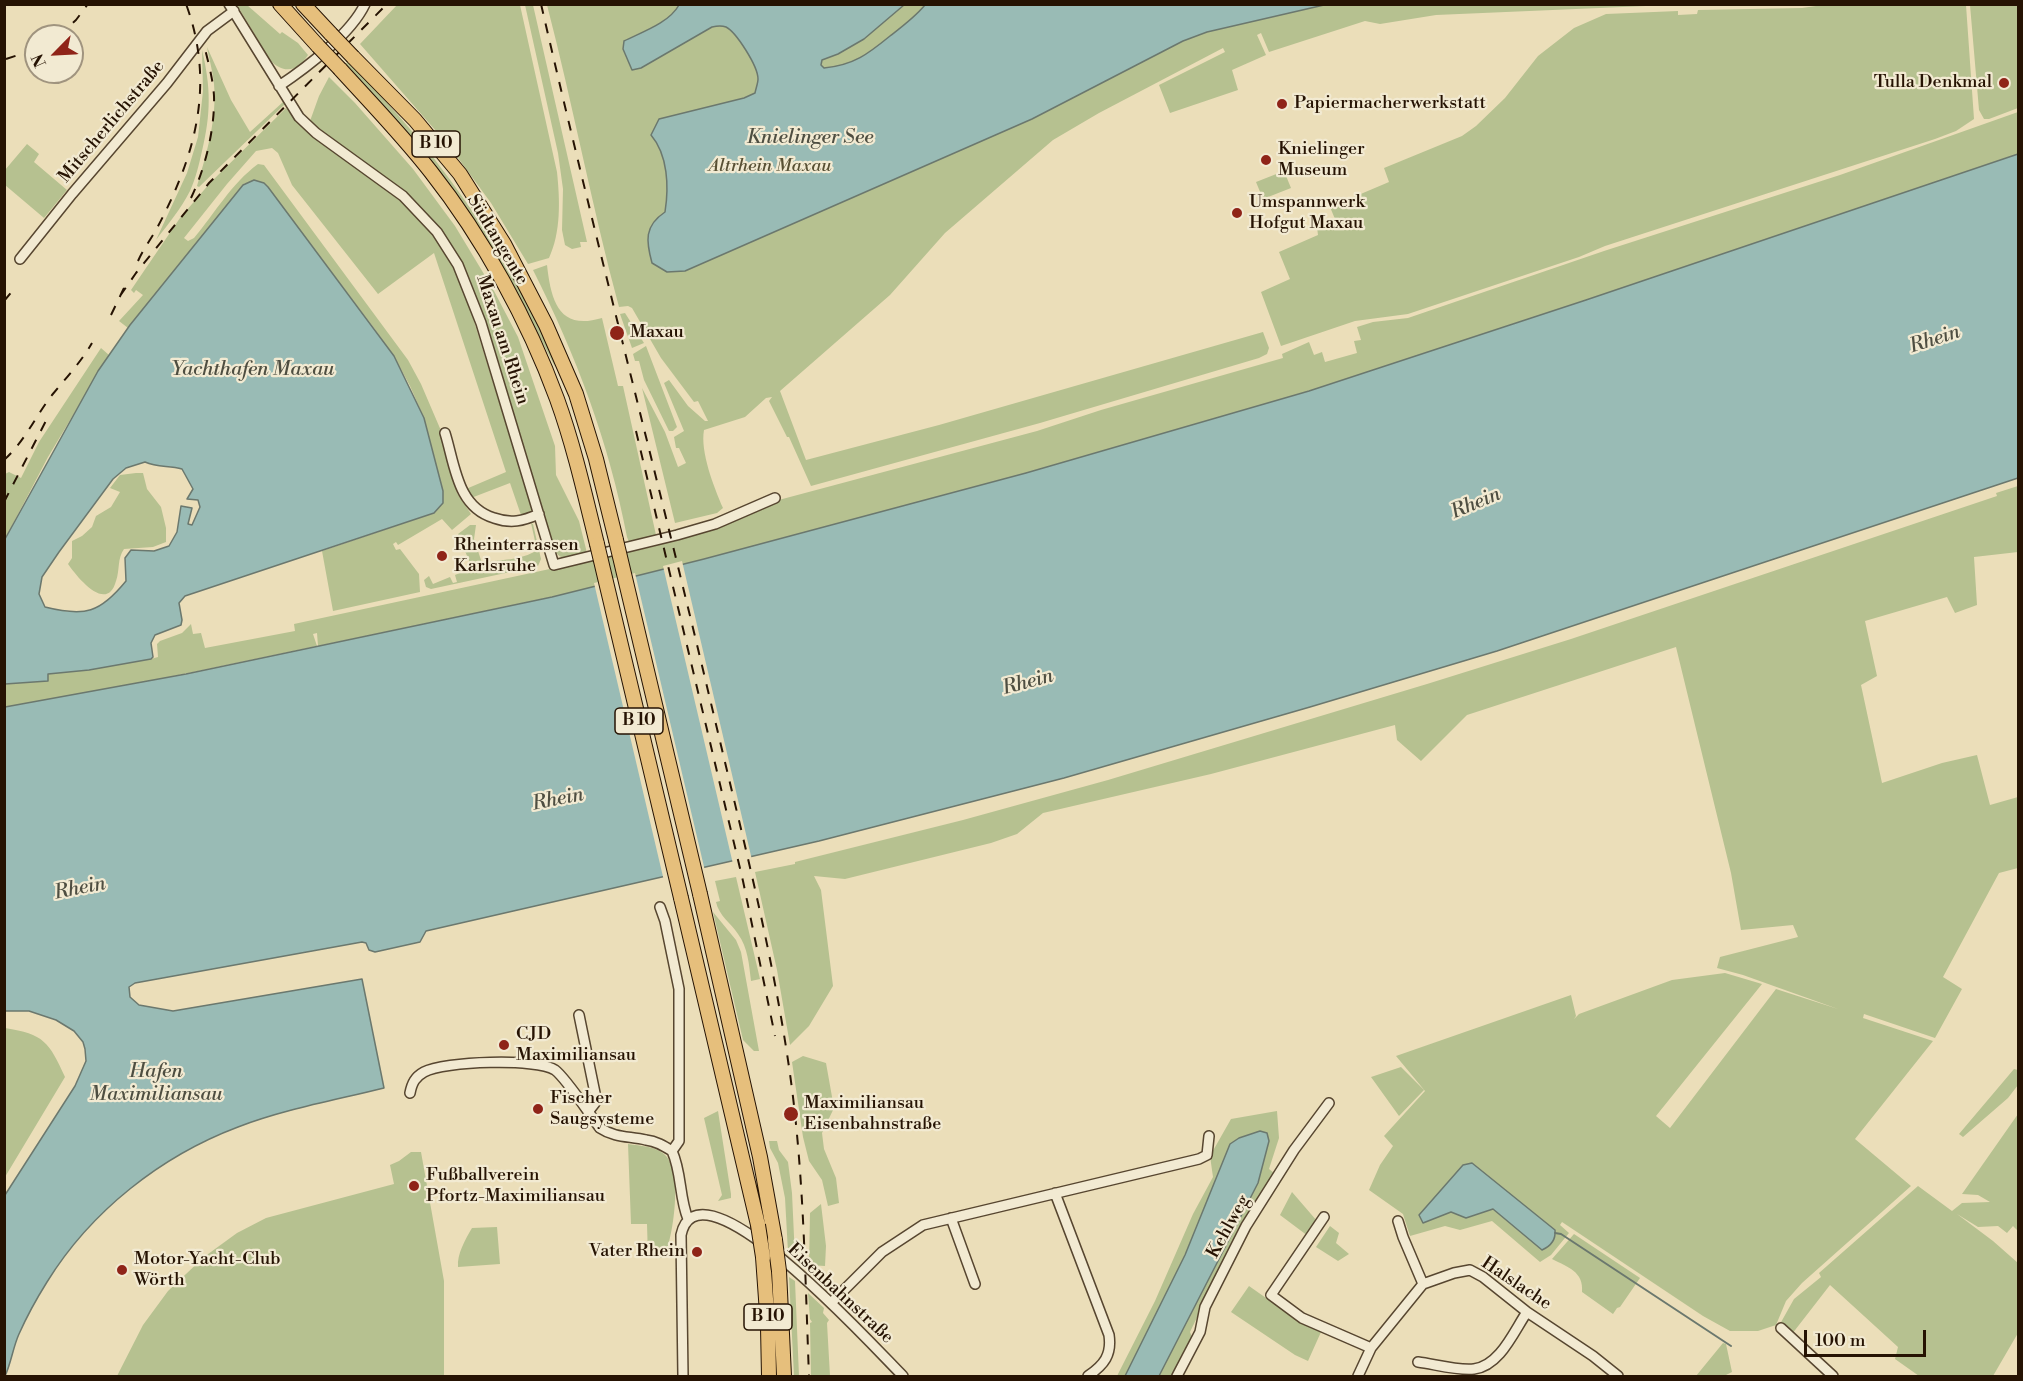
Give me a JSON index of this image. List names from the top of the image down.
{
  "streets": {
    "highway": ["B 10", "Südtangente"],
    "street": [
      "Mitscherlichstraße",
      "Maxau am Rhein",
      "Kehlweg",
      "Halslache",
      "Eisenbahnstraße"
    ]
  },
  "crossings": [
    ["Mitscherlichstraße", "Maxau am Rhein"]
  ],
  "water": [
    "Knielinger See",
    "Rhein",
    "Yachthafen Maxau",
    "Hafen Maximiliansau"
  ],
  "parks": ["Altrhein Maxau"],
  "places": [
    "Tulla Denkmal",
    "Papiermacherwerkstatt",
    "Knielinger Museum",
    "Umspannwerk Hofgut Maxau",
    "Maxau",
    "Rheinterrassen Karlsruhe",
    "CJD Maximiliansau",
    "Fischer Saugsysteme",
    "Maximiliansau Eisenbahnstraße",
    "Fußballverein Pfortz-Maximiliansau",
    "Vater Rhein",
    "Motor-Yacht-Club Wörth"
  ],
  "scale_bar": "100 m",
  "north": "bottom left"
}
